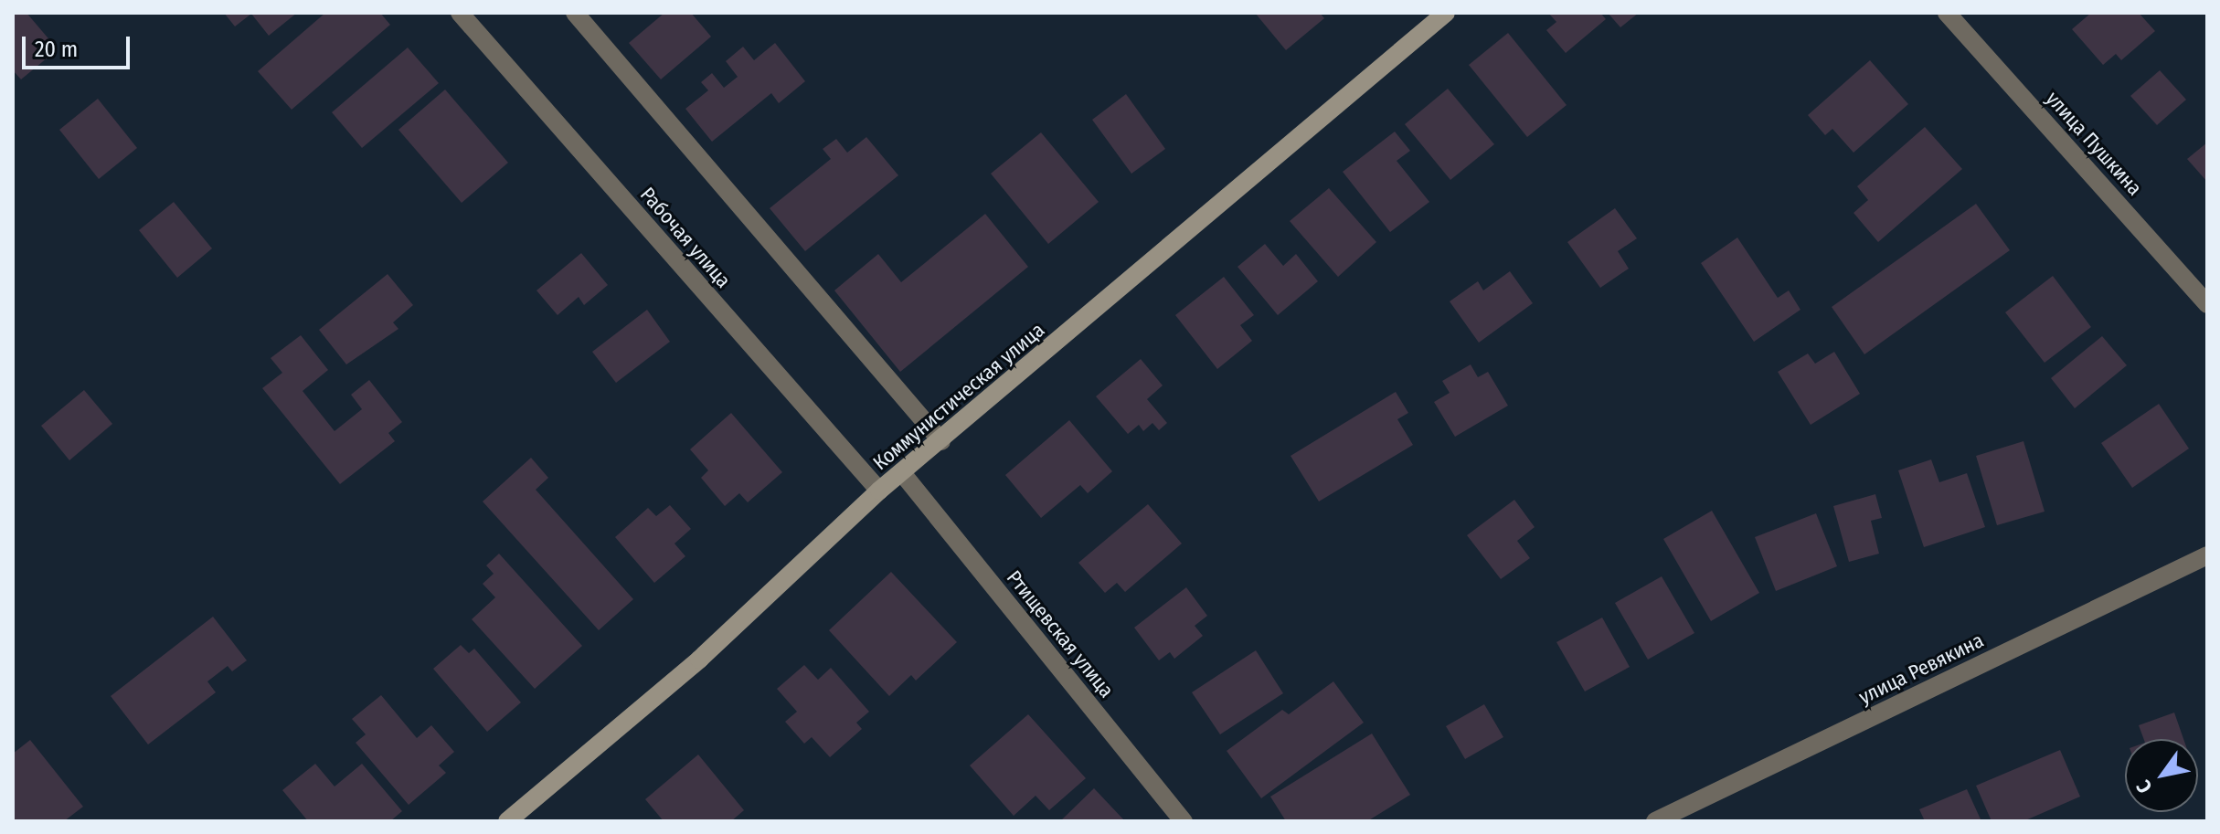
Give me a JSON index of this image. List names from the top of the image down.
{
  "streets": {
    "street": [
      "улица Пушкина",
      "Рабочая улица",
      "Коммунистическая улица",
      "Ртищевская улица",
      "улица Ревякина"
    ]
  },
  "crossings": [
    ["Рабочая улица", "Коммунистическая улица"],
    ["Коммунистическая улица", "Ртищевская улица"]
  ],
  "scale_bar": "20 m",
  "north": "bottom left"
}
